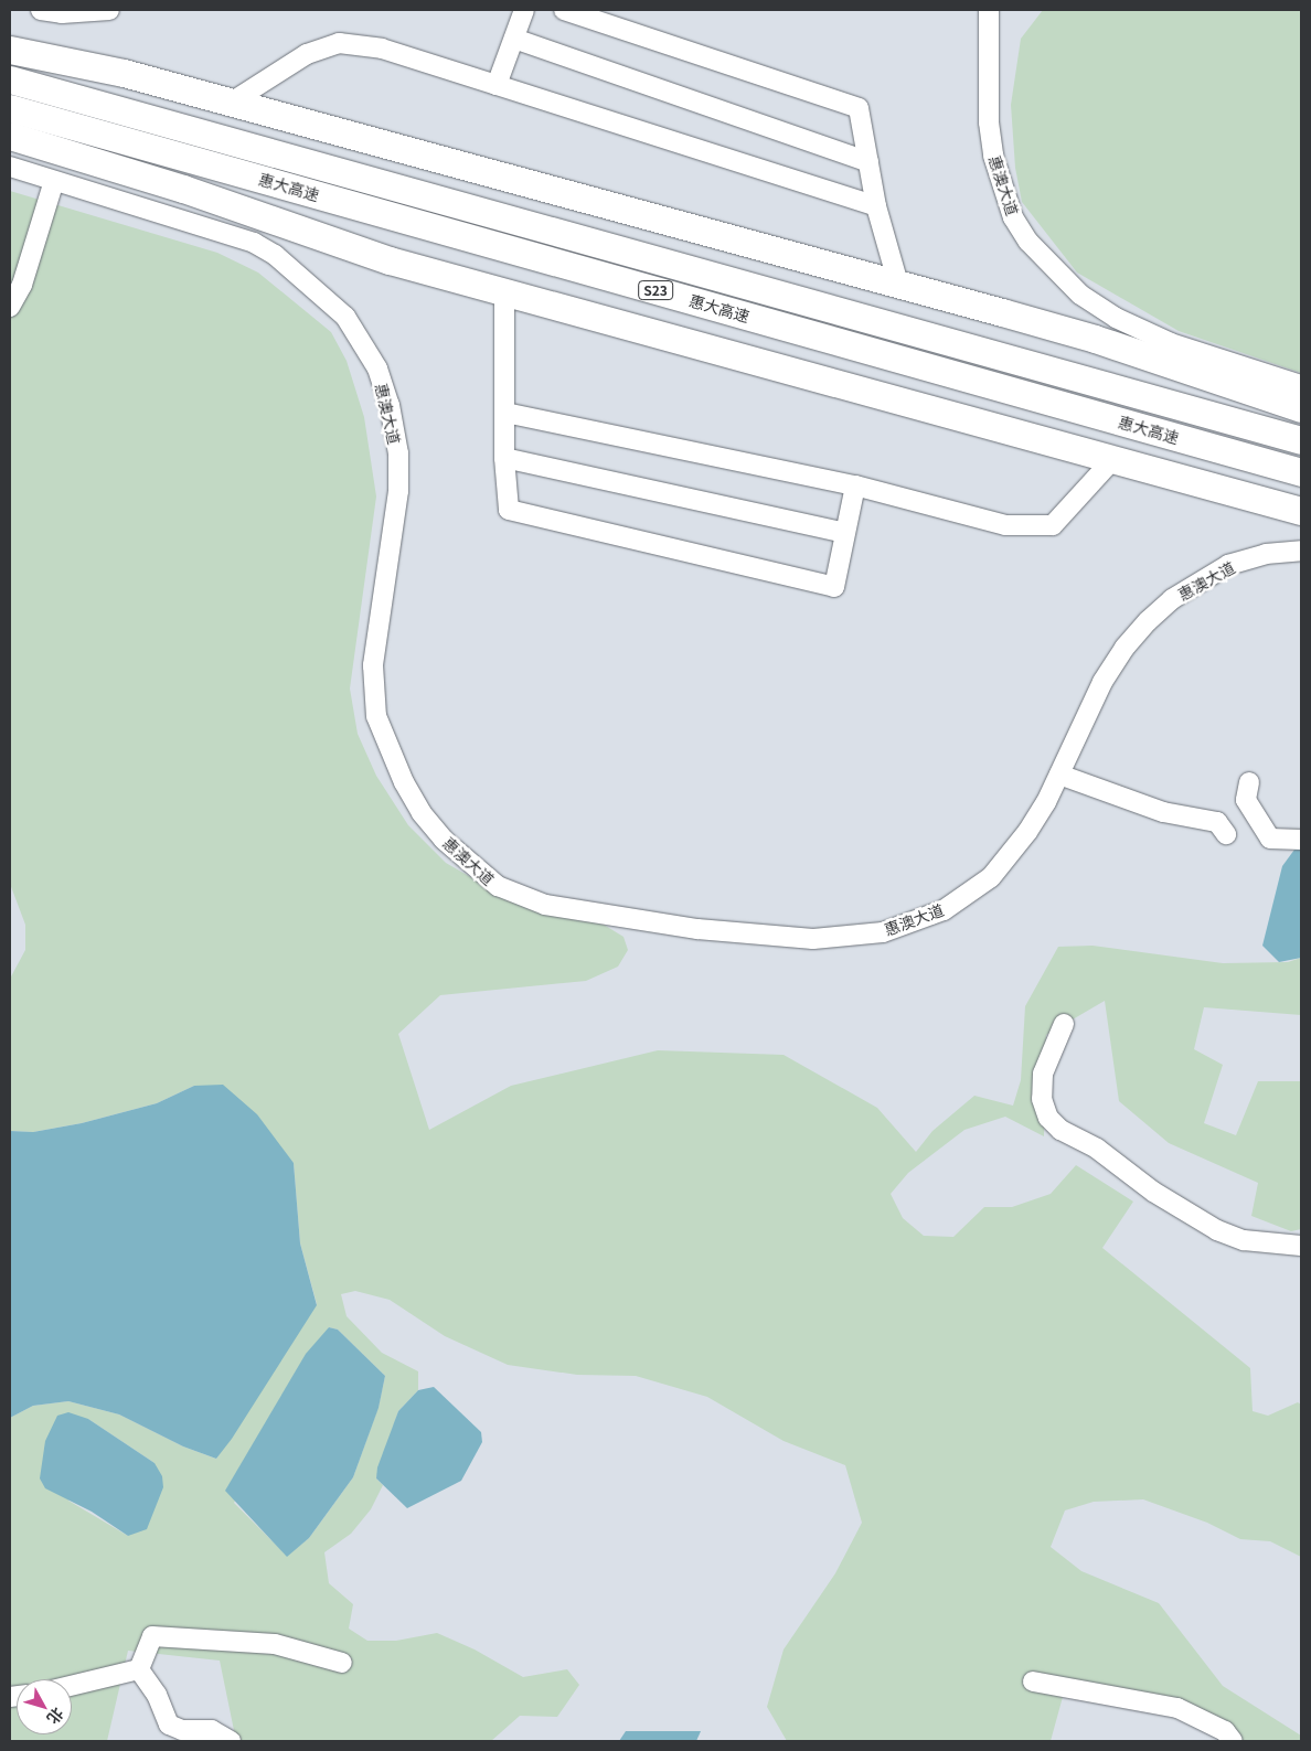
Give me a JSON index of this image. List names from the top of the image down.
{
  "streets": {
    "highway": ["惠大高速", "S23"],
    "street": ["惠澳大道"]
  },
  "north": "bottom right"
}
